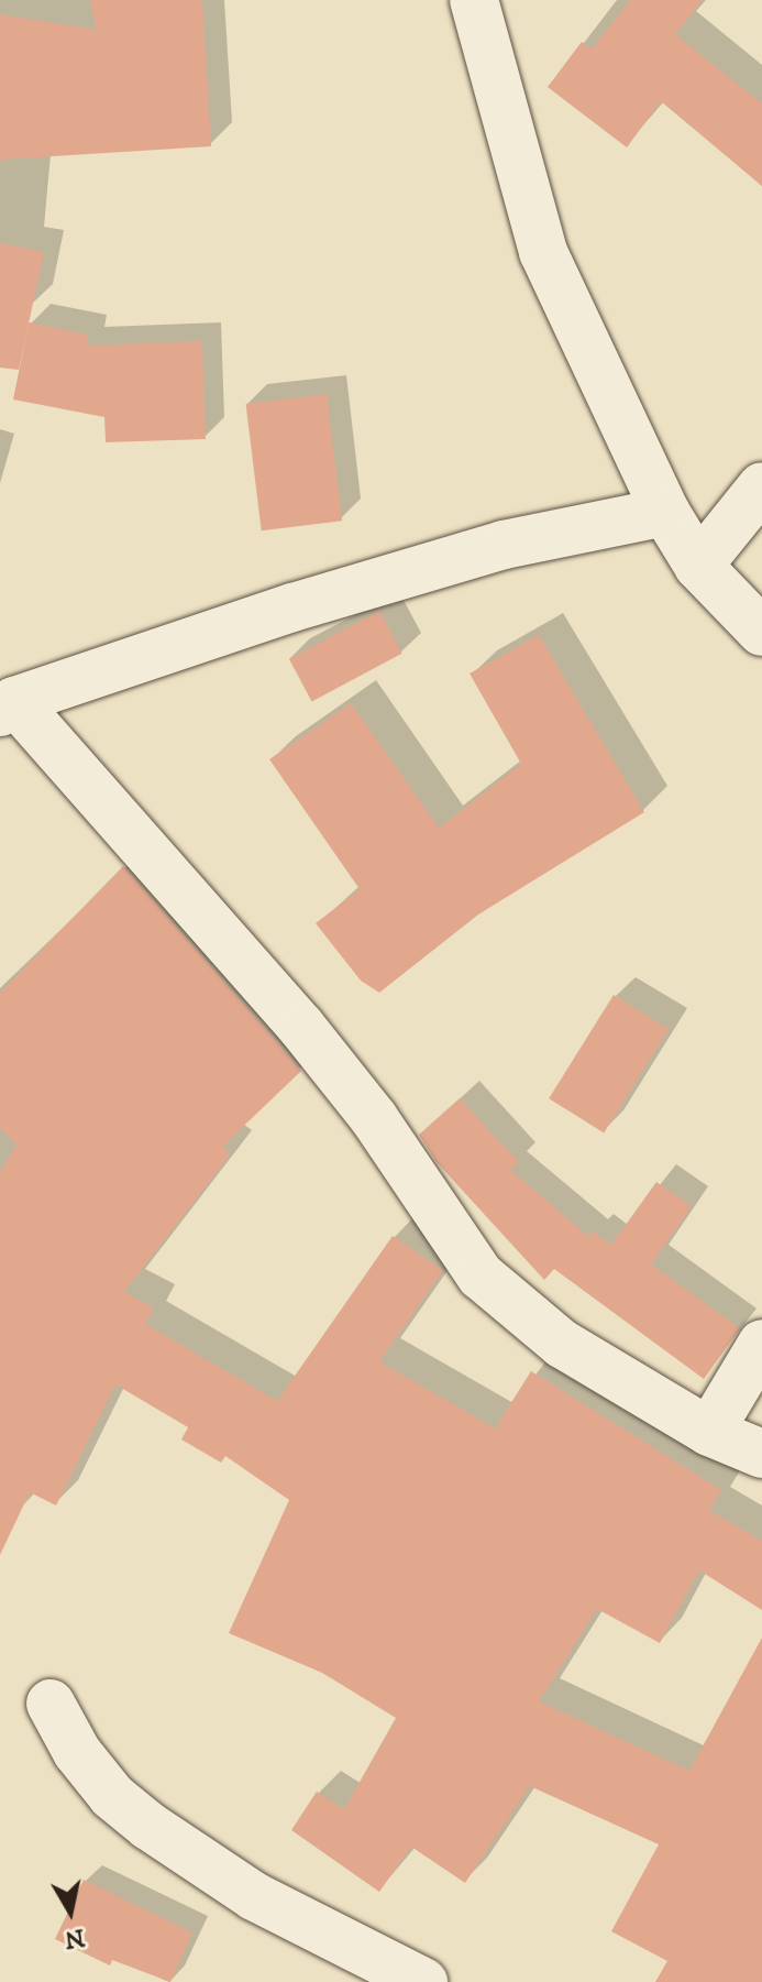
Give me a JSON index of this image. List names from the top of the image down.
{
  "north": "bottom"
}
